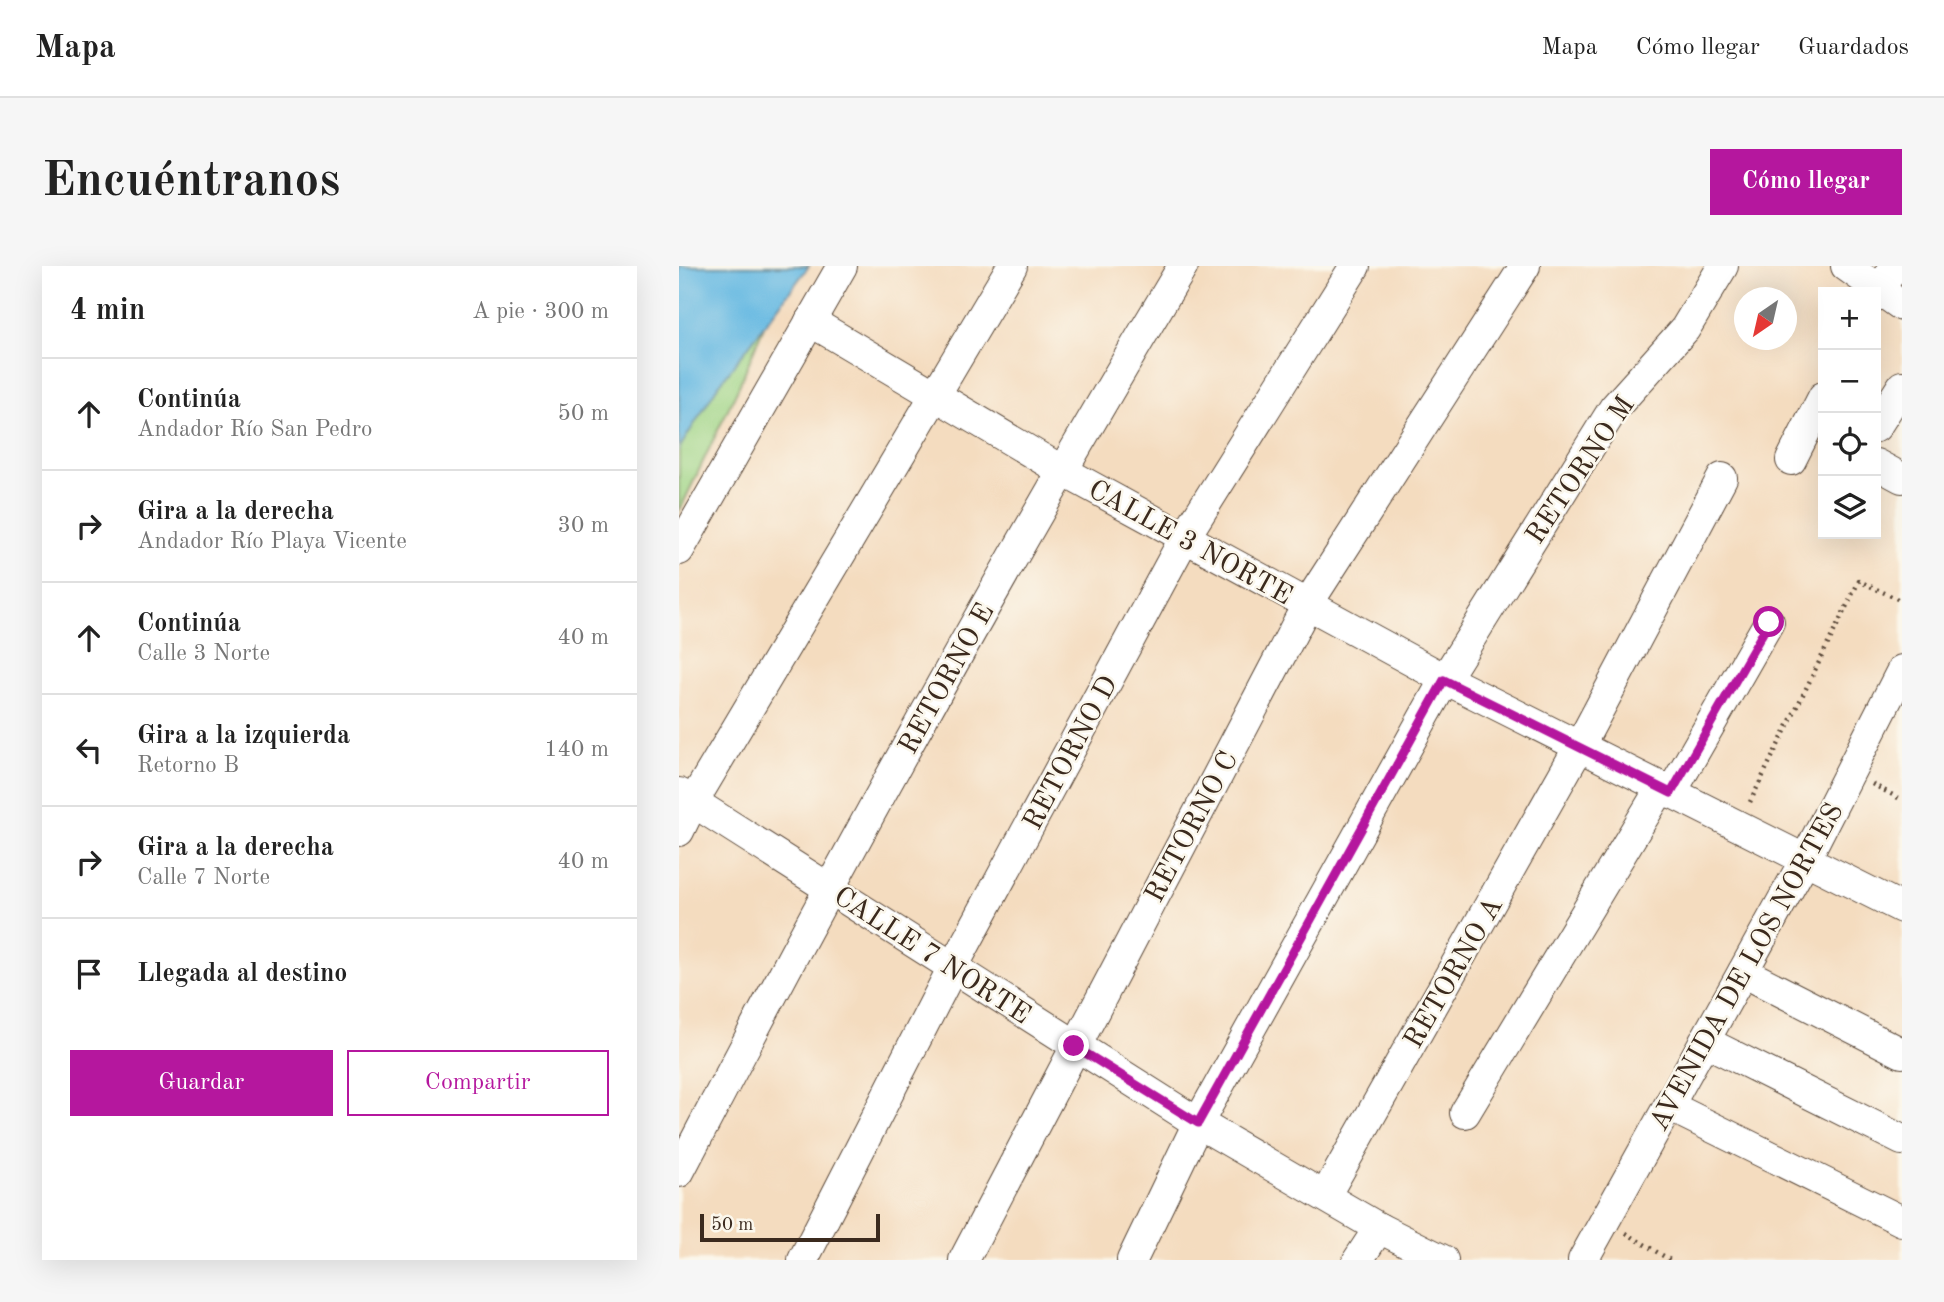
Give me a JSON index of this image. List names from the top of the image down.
{
  "streets": {
    "street": [
      "RETORNO M",
      "CALLE 3 NORTE",
      "RETORNO E",
      "RETORNO D",
      "RETORNO C",
      "CALLE 7 NORTE",
      "AVENIDA DE LOS NORTES",
      "RETORNO A"
    ]
  },
  "crossings": [
    ["RETORNO M", "CALLE 3 NORTE"],
    ["RETORNO M", "CALLE 7 NORTE"],
    ["CALLE 3 NORTE", "RETORNO E"],
    ["CALLE 3 NORTE", "RETORNO D"],
    ["CALLE 3 NORTE", "RETORNO C"],
    ["CALLE 3 NORTE", "AVENIDA DE LOS NORTES"],
    ["CALLE 3 NORTE", "RETORNO A"],
    ["RETORNO E", "CALLE 7 NORTE"],
    ["RETORNO D", "CALLE 7 NORTE"],
    ["RETORNO C", "CALLE 7 NORTE"],
    ["CALLE 7 NORTE", "RETORNO A"]
  ],
  "scale_bar": "50 m",
  "north": "bottom left",
  "page": {
    "header": "Mapa",
    "nav": ["Mapa", "Cómo llegar", "Guardados"],
    "buttons": [
      "Cómo llegar",
      ["Guardar", "Compartir"]
    ],
    "title": "Encuéntranos",
    "heading": ["4 min", "A pie · 300 m"],
    "map_buttons": ["+", "−"],
    "list": [
      ["Continúa", "Andador Río San Pedro", "50 m"],
      ["Gira a la derecha", "Andador Río Playa Vicente", "30 m"],
      ["Continúa", "Calle 3 Norte", "40 m"],
      ["Gira a la izquierda", "Retorno B", "140 m"],
      ["Gira a la derecha", "Calle 7 Norte", "40 m"],
      "Llegada al destino"
    ],
    "scale": "50 m"
  }
}
